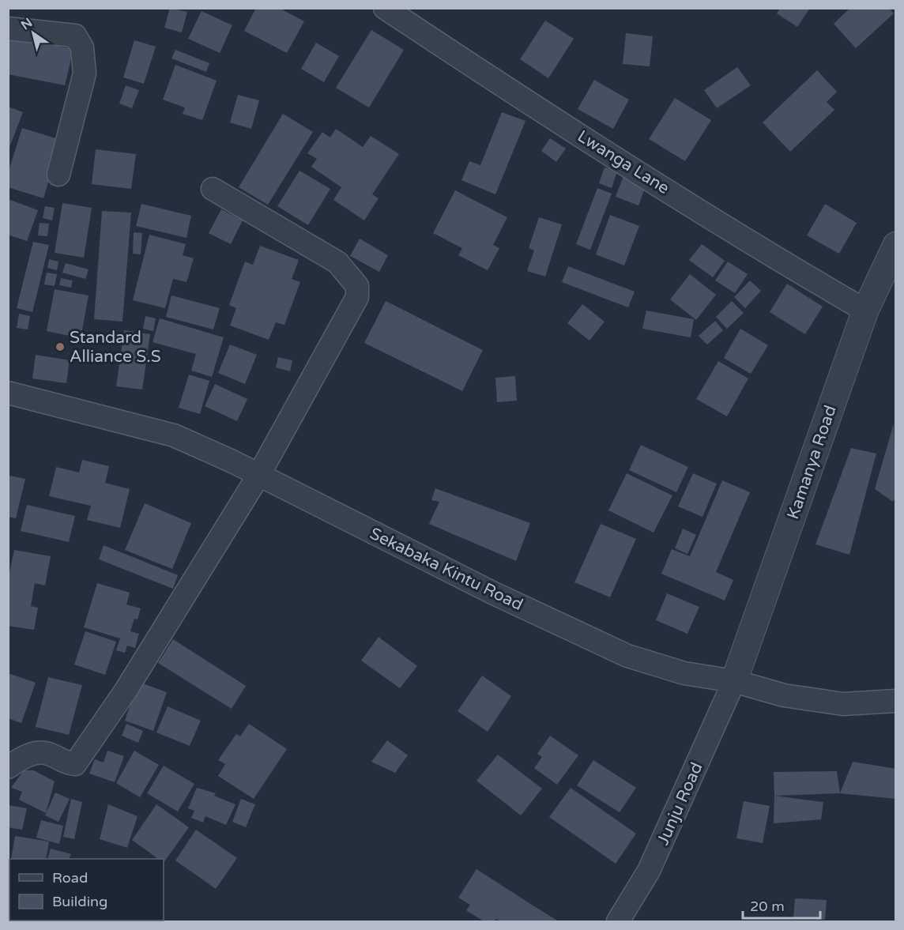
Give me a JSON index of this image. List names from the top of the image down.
{
  "streets": {
    "street": [
      "Lwanga Lane",
      "Kamanya Road",
      "Sekabaka Kintu Road",
      "Junju Road"
    ]
  },
  "crossings": [
    ["Lwanga Lane", "Kamanya Road"],
    ["Kamanya Road", "Sekabaka Kintu Road"],
    ["Kamanya Road", "Junju Road"],
    ["Sekabaka Kintu Road", "Junju Road"]
  ],
  "places": ["Standard Alliance S.S"],
  "legend": ["Road", "Building"],
  "scale_bar": "20 m",
  "north": "top left"
}
